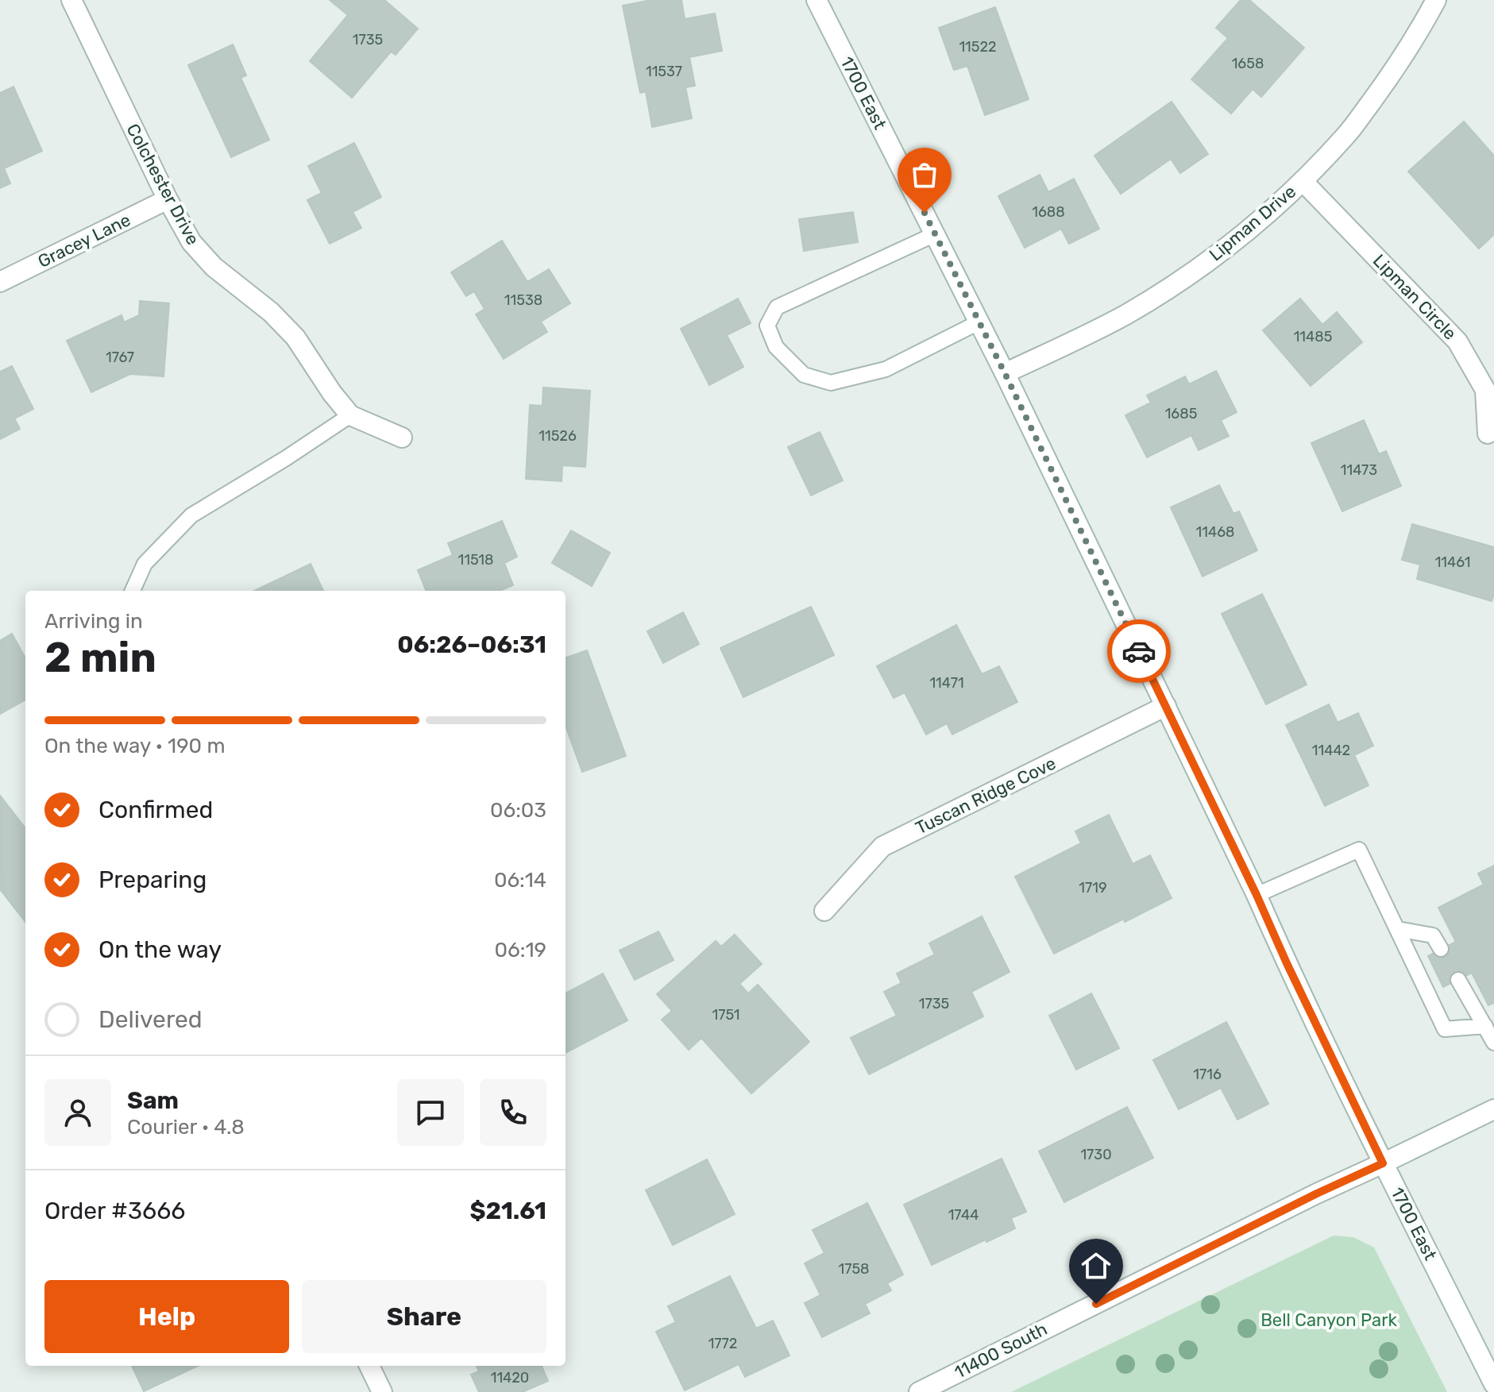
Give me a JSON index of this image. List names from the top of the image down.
{
  "streets": {
    "street": [
      "1700 East",
      "Colchester Drive",
      "Lipman Drive",
      "Gracey Lane",
      "Lipman Circle",
      "Tuscan Ridge Cove",
      "11400 South"
    ]
  },
  "crossings": [
    ["1700 East", "Lipman Drive"],
    ["1700 East", "Tuscan Ridge Cove"],
    ["1700 East", "11400 South"],
    ["Colchester Drive", "Gracey Lane"],
    ["Lipman Drive", "Lipman Circle"]
  ],
  "parks": ["Bell Canyon Park"],
  "house_numbers": [
    "1735",
    "11522",
    "1658",
    "11537",
    "1688",
    "11538",
    "11485",
    "1767",
    "1685",
    "11526",
    "11473",
    "11468",
    "11518",
    "11461",
    "11471",
    "11442",
    "1719",
    "1735",
    "1751",
    "1716",
    "1730",
    "1744",
    "1758",
    "1772",
    "11420"
  ],
  "page": {
    "heading": ["2 min", "Arriving in", "06:26–06:31"],
    "panel": [
      "Sam",
      "Courier · 4.8",
      "Order #3666",
      "$21.61"
    ],
    "bar": "On the way · 190 m",
    "list": [
      ["Confirmed", "06:03"],
      ["Preparing", "06:14"],
      ["On the way", "06:19"],
      "Delivered"
    ],
    "buttons": ["Help", "Share"]
  }
}
